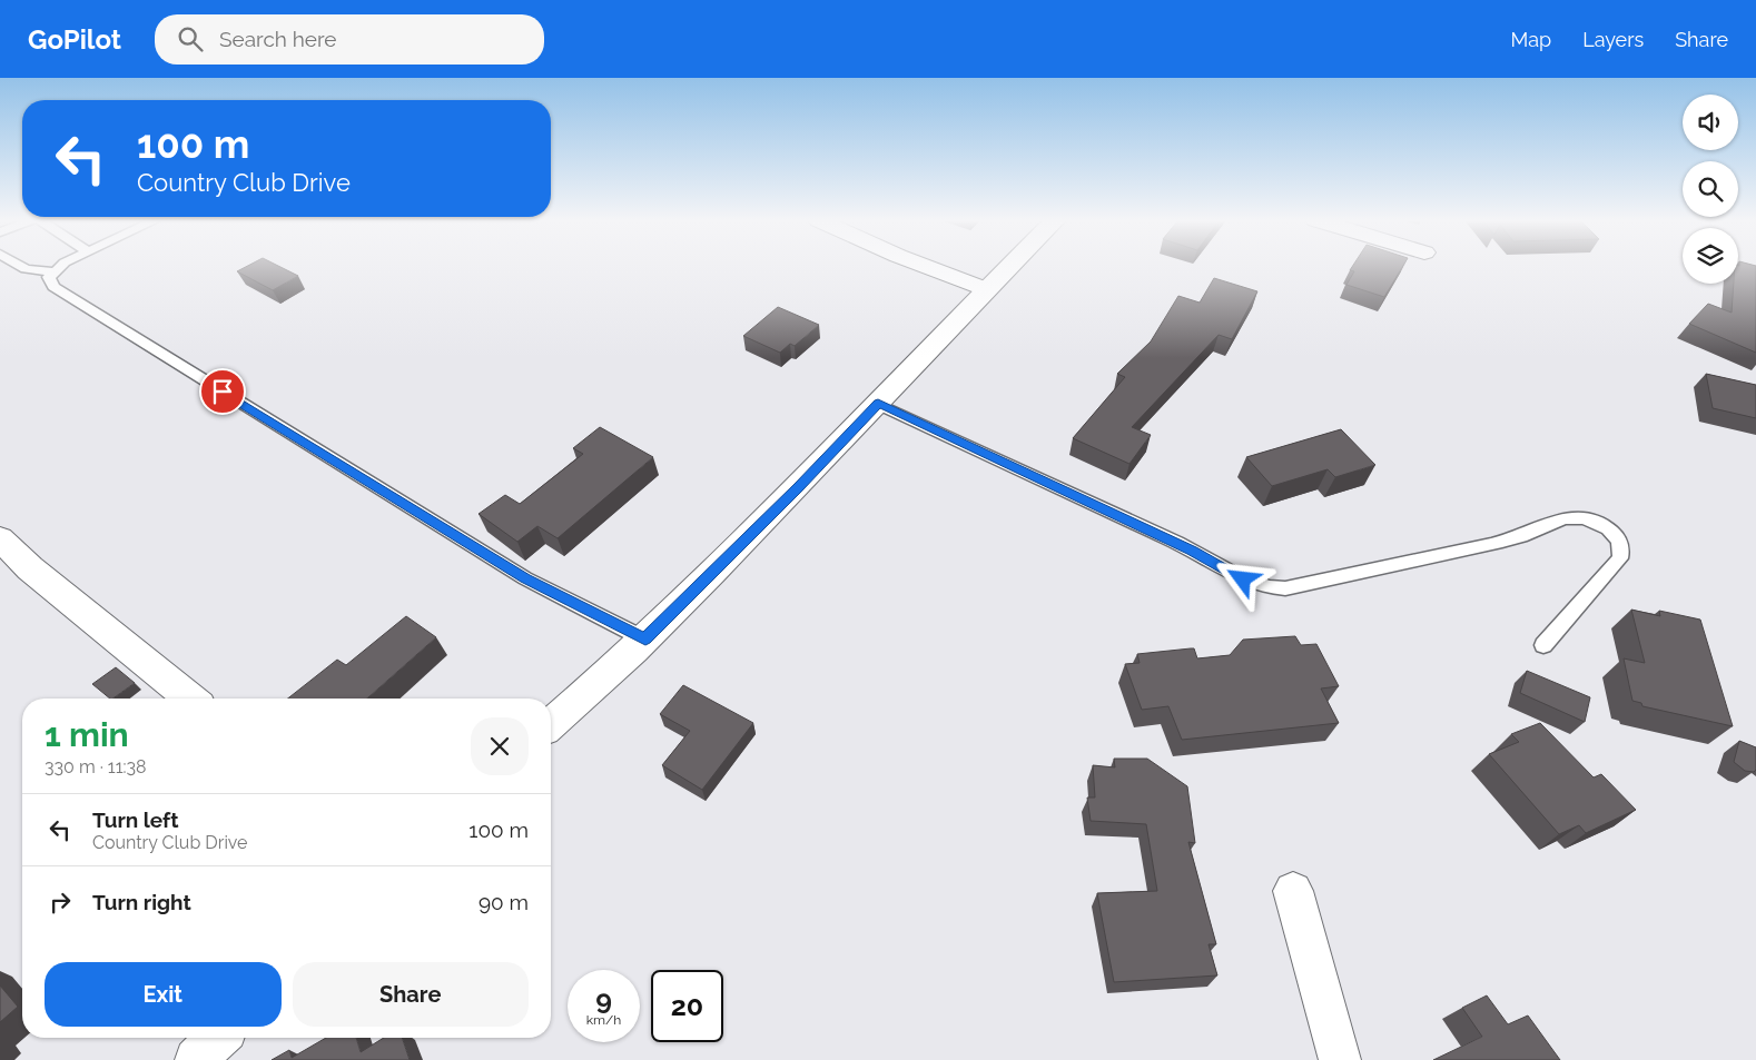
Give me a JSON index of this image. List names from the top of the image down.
{
  "page": {
    "header": "GoPilot",
    "search": "Search here",
    "nav": ["Map", "Layers", "Share"],
    "turn": ["100 m", "Country Club Drive"],
    "heading": ["1 min", "330 m · 11:38"],
    "list": [
      {
        "name": "Turn left",
        "note": "Country Club Drive",
        "value": "100 m"
      },
      {
        "name": "Turn right",
        "value": "90 m"
      }
    ],
    "buttons": ["Exit", "Share"],
    "speed": "9 km/h",
    "limit": "20"
  }
}
